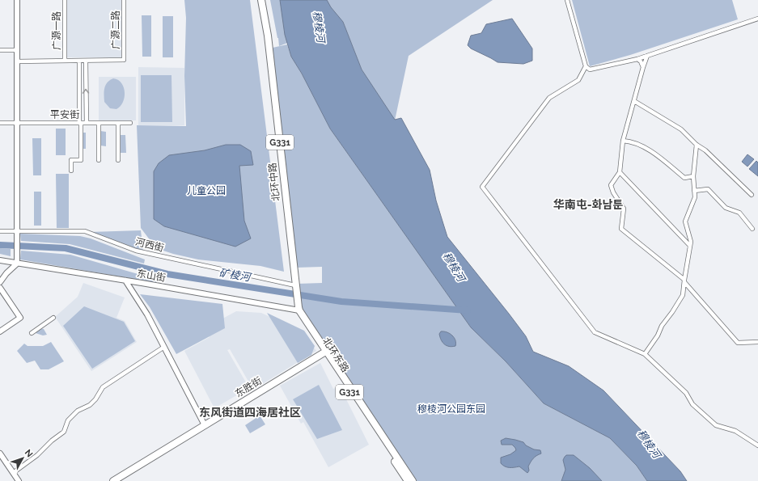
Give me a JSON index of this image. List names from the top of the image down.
{
  "streets": {
    "highway": [
      "G331",
      "北环中路",
      "北环东路",
      "东胜街"
    ],
    "street": [
      "广源二路",
      "广源一路",
      "平安街",
      "河西街",
      "东山街"
    ]
  },
  "crossings": [
    ["北环中路", "河西街"],
    ["北环中路", "东山街"],
    ["北环中路", "北环东路"],
    ["东山街", "北环东路"],
    ["北环东路", "东胜街"]
  ],
  "districts": ["华南屯-화남툰", "东风街道四海居社区"],
  "water": ["穆棱河", "矿棱河"],
  "parks": ["儿童公园", "穆棱河公园东园"],
  "north": "top right"
}
